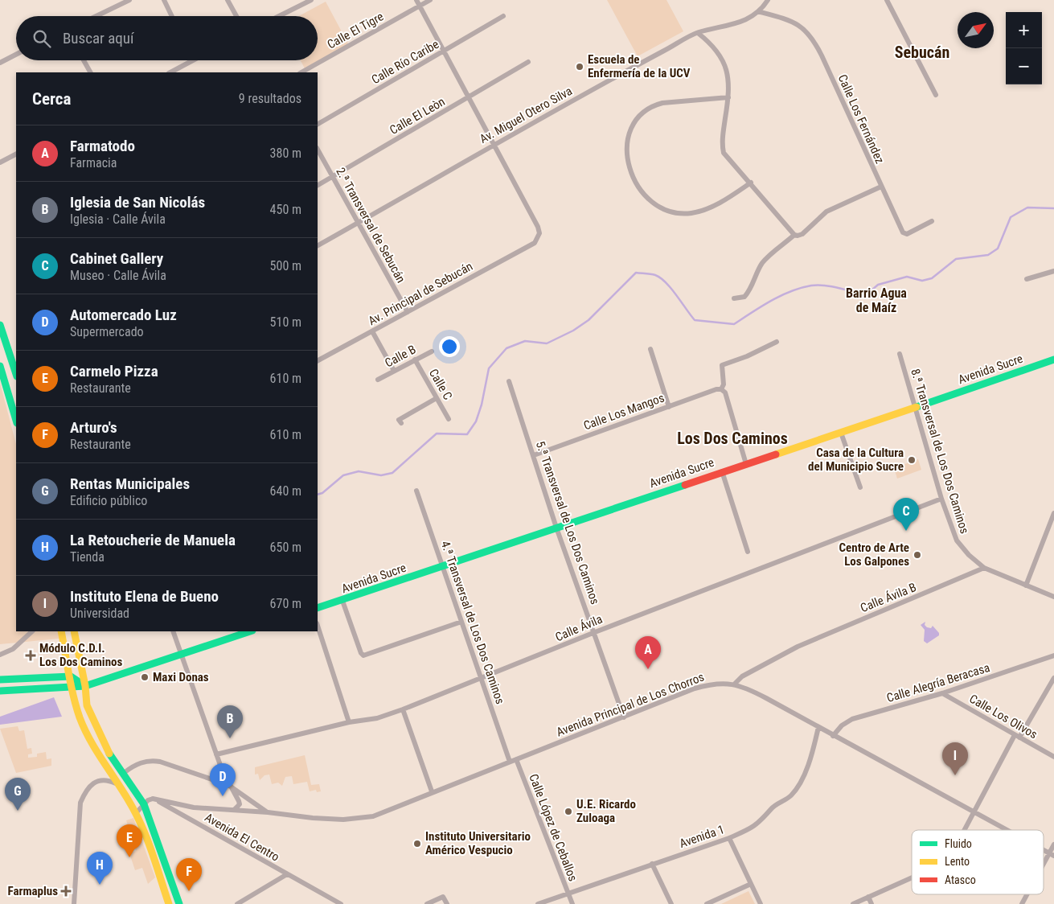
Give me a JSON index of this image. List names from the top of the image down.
{
  "streets": {
    "main road": ["Avenida Sucre"],
    "street": [
      "Calle El Tigre",
      "Calle Río Caribe",
      "Av. Miguel Otero Silva",
      "Calle El Leòn",
      "Calle Los Fernández",
      "2.ª Transversal de Sebucán",
      "Av. Principal de Sebucán",
      "Calle B",
      "Calle C",
      "Calle Los Mangos",
      "8.ª Transversal de Los Dos Caminos",
      "5.ª Transversal de Los Dos Caminos",
      "Calle Ávila B",
      "4.ª Transversal de Los Dos Caminos",
      "Calle Ávila",
      "Calle Alegría Beracasa",
      "Avenida Principal de Los Chorros",
      "Calle Los Olivos",
      "Calle López de Ceballos",
      "Avenida 1",
      "Avenida El Centro"
    ]
  },
  "crossings": [
    ["Av. Miguel Otero Silva", "Calle Los Fernández"],
    ["Av. Miguel Otero Silva", "2.ª Transversal de Sebucán"],
    ["Av. Miguel Otero Silva", "Av. Principal de Sebucán"],
    ["Calle El Leòn", "2.ª Transversal de Sebucán"],
    ["2.ª Transversal de Sebucán", "Av. Principal de Sebucán"],
    ["Calle B", "Calle C"],
    ["Avenida Sucre", "8.ª Transversal de Los Dos Caminos"],
    ["Avenida Sucre", "5.ª Transversal de Los Dos Caminos"],
    ["Avenida Sucre", "4.ª Transversal de Los Dos Caminos"],
    ["Calle Los Mangos", "5.ª Transversal de Los Dos Caminos"],
    ["8.ª Transversal de Los Dos Caminos", "Calle Ávila B"],
    ["8.ª Transversal de Los Dos Caminos", "Calle Ávila"],
    ["5.ª Transversal de Los Dos Caminos", "Calle Ávila"],
    ["5.ª Transversal de Los Dos Caminos", "Avenida Principal de Los Chorros"],
    ["Calle Ávila B", "Avenida Principal de Los Chorros"],
    ["4.ª Transversal de Los Dos Caminos", "Calle Ávila"],
    ["4.ª Transversal de Los Dos Caminos", "Avenida Principal de Los Chorros"],
    ["Calle Alegría Beracasa", "Avenida Principal de Los Chorros"],
    ["Calle Alegría Beracasa", "Calle Los Olivos"],
    ["Avenida Principal de Los Chorros", "Calle López de Ceballos"],
    ["Avenida Principal de Los Chorros", "Avenida 1"],
    ["Avenida Principal de Los Chorros", "Avenida El Centro"],
    ["Calle López de Ceballos", "Avenida 1"]
  ],
  "districts": ["Sebucán", "Barrio Agua de Maíz", "Los Dos Caminos"],
  "places": {
    "other": [
      "Escuela de Enfermería de la UCV",
      "Casa de la Cultura del Municipio Sucre",
      "Centro de Arte Los Galpones",
      "Maxi Donas",
      "U.E. Ricardo Zuloaga",
      "Instituto Universitario Américo Vespucio"
    ],
    "health": ["Módulo C.D.I. Los Dos Caminos", "Farmaplus"]
  },
  "legend": ["Fluido", "Lento", "Atasco"],
  "north": "top right",
  "page": {
    "map_buttons": ["+", "−"],
    "search": "Buscar aquí",
    "heading": ["Cerca", "9 resultados"],
    "list": [
      {
        "mark": "A",
        "name": "Farmatodo",
        "note": "Farmacia",
        "value": "380 m"
      },
      {
        "mark": "B",
        "name": "Iglesia de San Nicolás",
        "note": "Iglesia · Calle Ávila",
        "value": "450 m"
      },
      {
        "mark": "C",
        "name": "Cabinet Gallery",
        "note": "Museo · Calle Ávila",
        "value": "500 m"
      },
      {
        "mark": "D",
        "name": "Automercado Luz",
        "note": "Supermercado",
        "value": "510 m"
      },
      {
        "mark": "E",
        "name": "Carmelo Pizza",
        "note": "Restaurante",
        "value": "610 m"
      },
      {
        "mark": "F",
        "name": "Arturo's",
        "note": "Restaurante",
        "value": "610 m"
      },
      {
        "mark": "G",
        "name": "Rentas Municipales",
        "note": "Edificio público",
        "value": "640 m"
      },
      {
        "mark": "H",
        "name": "La Retoucherie de Manuela",
        "note": "Tienda",
        "value": "650 m"
      },
      {
        "mark": "I",
        "name": "Instituto Elena de Bueno",
        "note": "Universidad",
        "value": "670 m"
      }
    ],
    "pins": [
      "C",
      "A",
      "B",
      "I",
      "D",
      "G",
      "E",
      "H",
      "F"
    ]
  }
}
